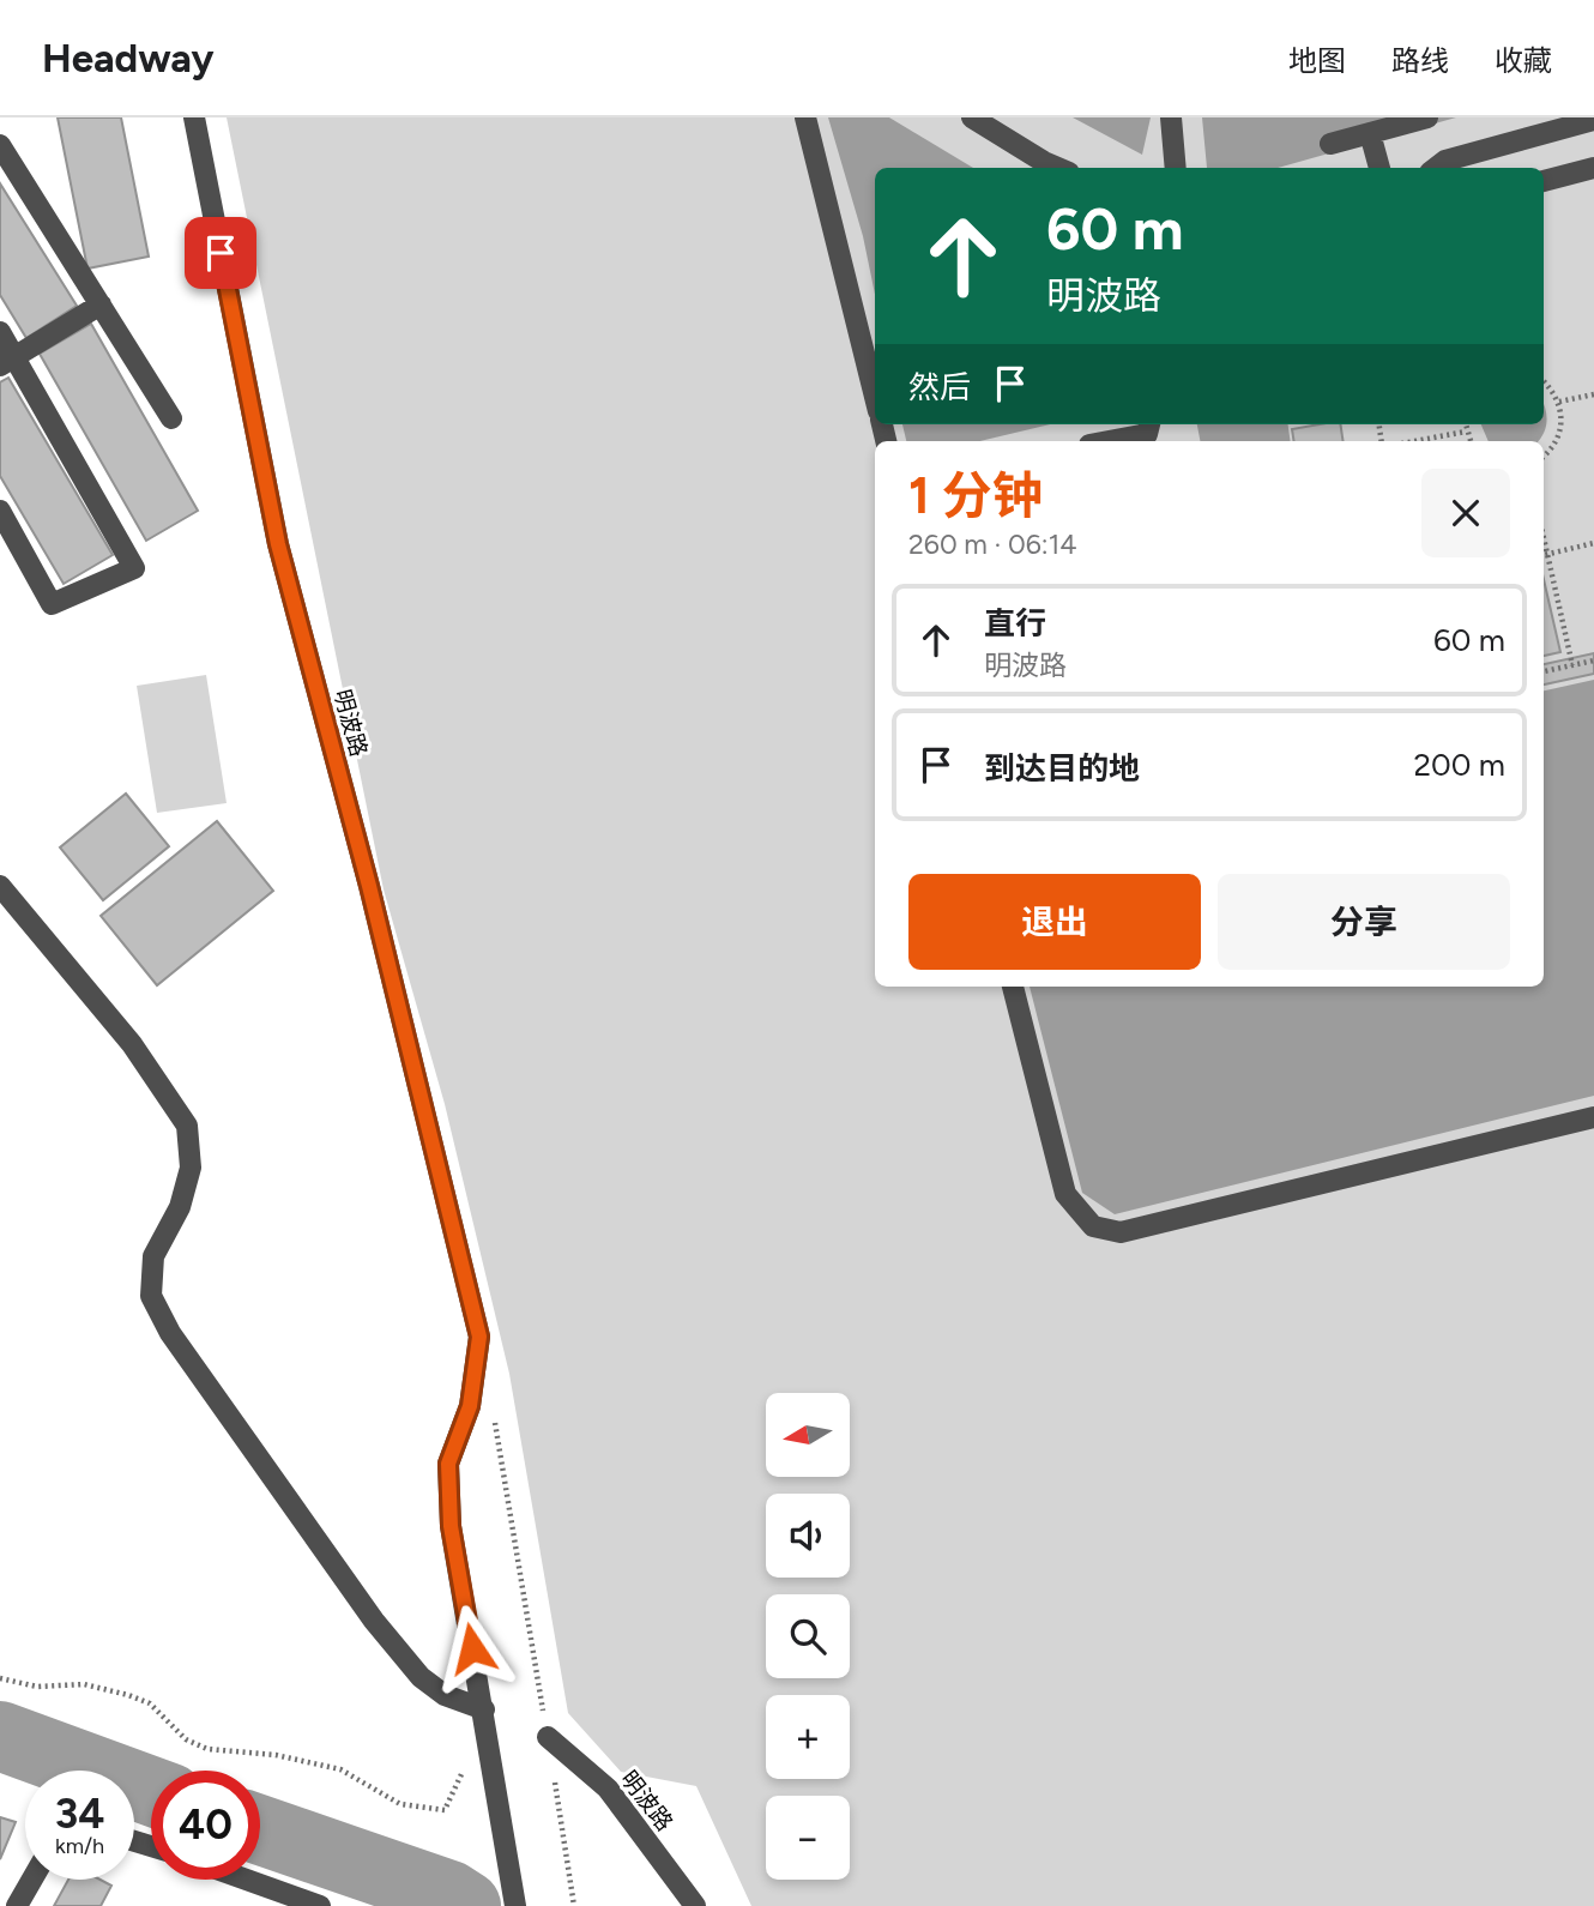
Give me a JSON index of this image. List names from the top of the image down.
{
  "streets": {
    "street": ["明波路"]
  },
  "north": "left",
  "page": {
    "header": "Headway",
    "nav": ["地图", "路线", "收藏"],
    "turn": ["60 m", "明波路"],
    "then": "然后",
    "heading": ["1 分钟", "260 m · 06:14"],
    "list": [
      {
        "name": "直行",
        "note": "明波路",
        "value": "60 m"
      },
      {
        "name": "到达目的地",
        "value": "200 m"
      }
    ],
    "buttons": ["退出", "分享"],
    "map_buttons": ["+", "−"],
    "speed": "34 km/h",
    "limit": "40"
  }
}
